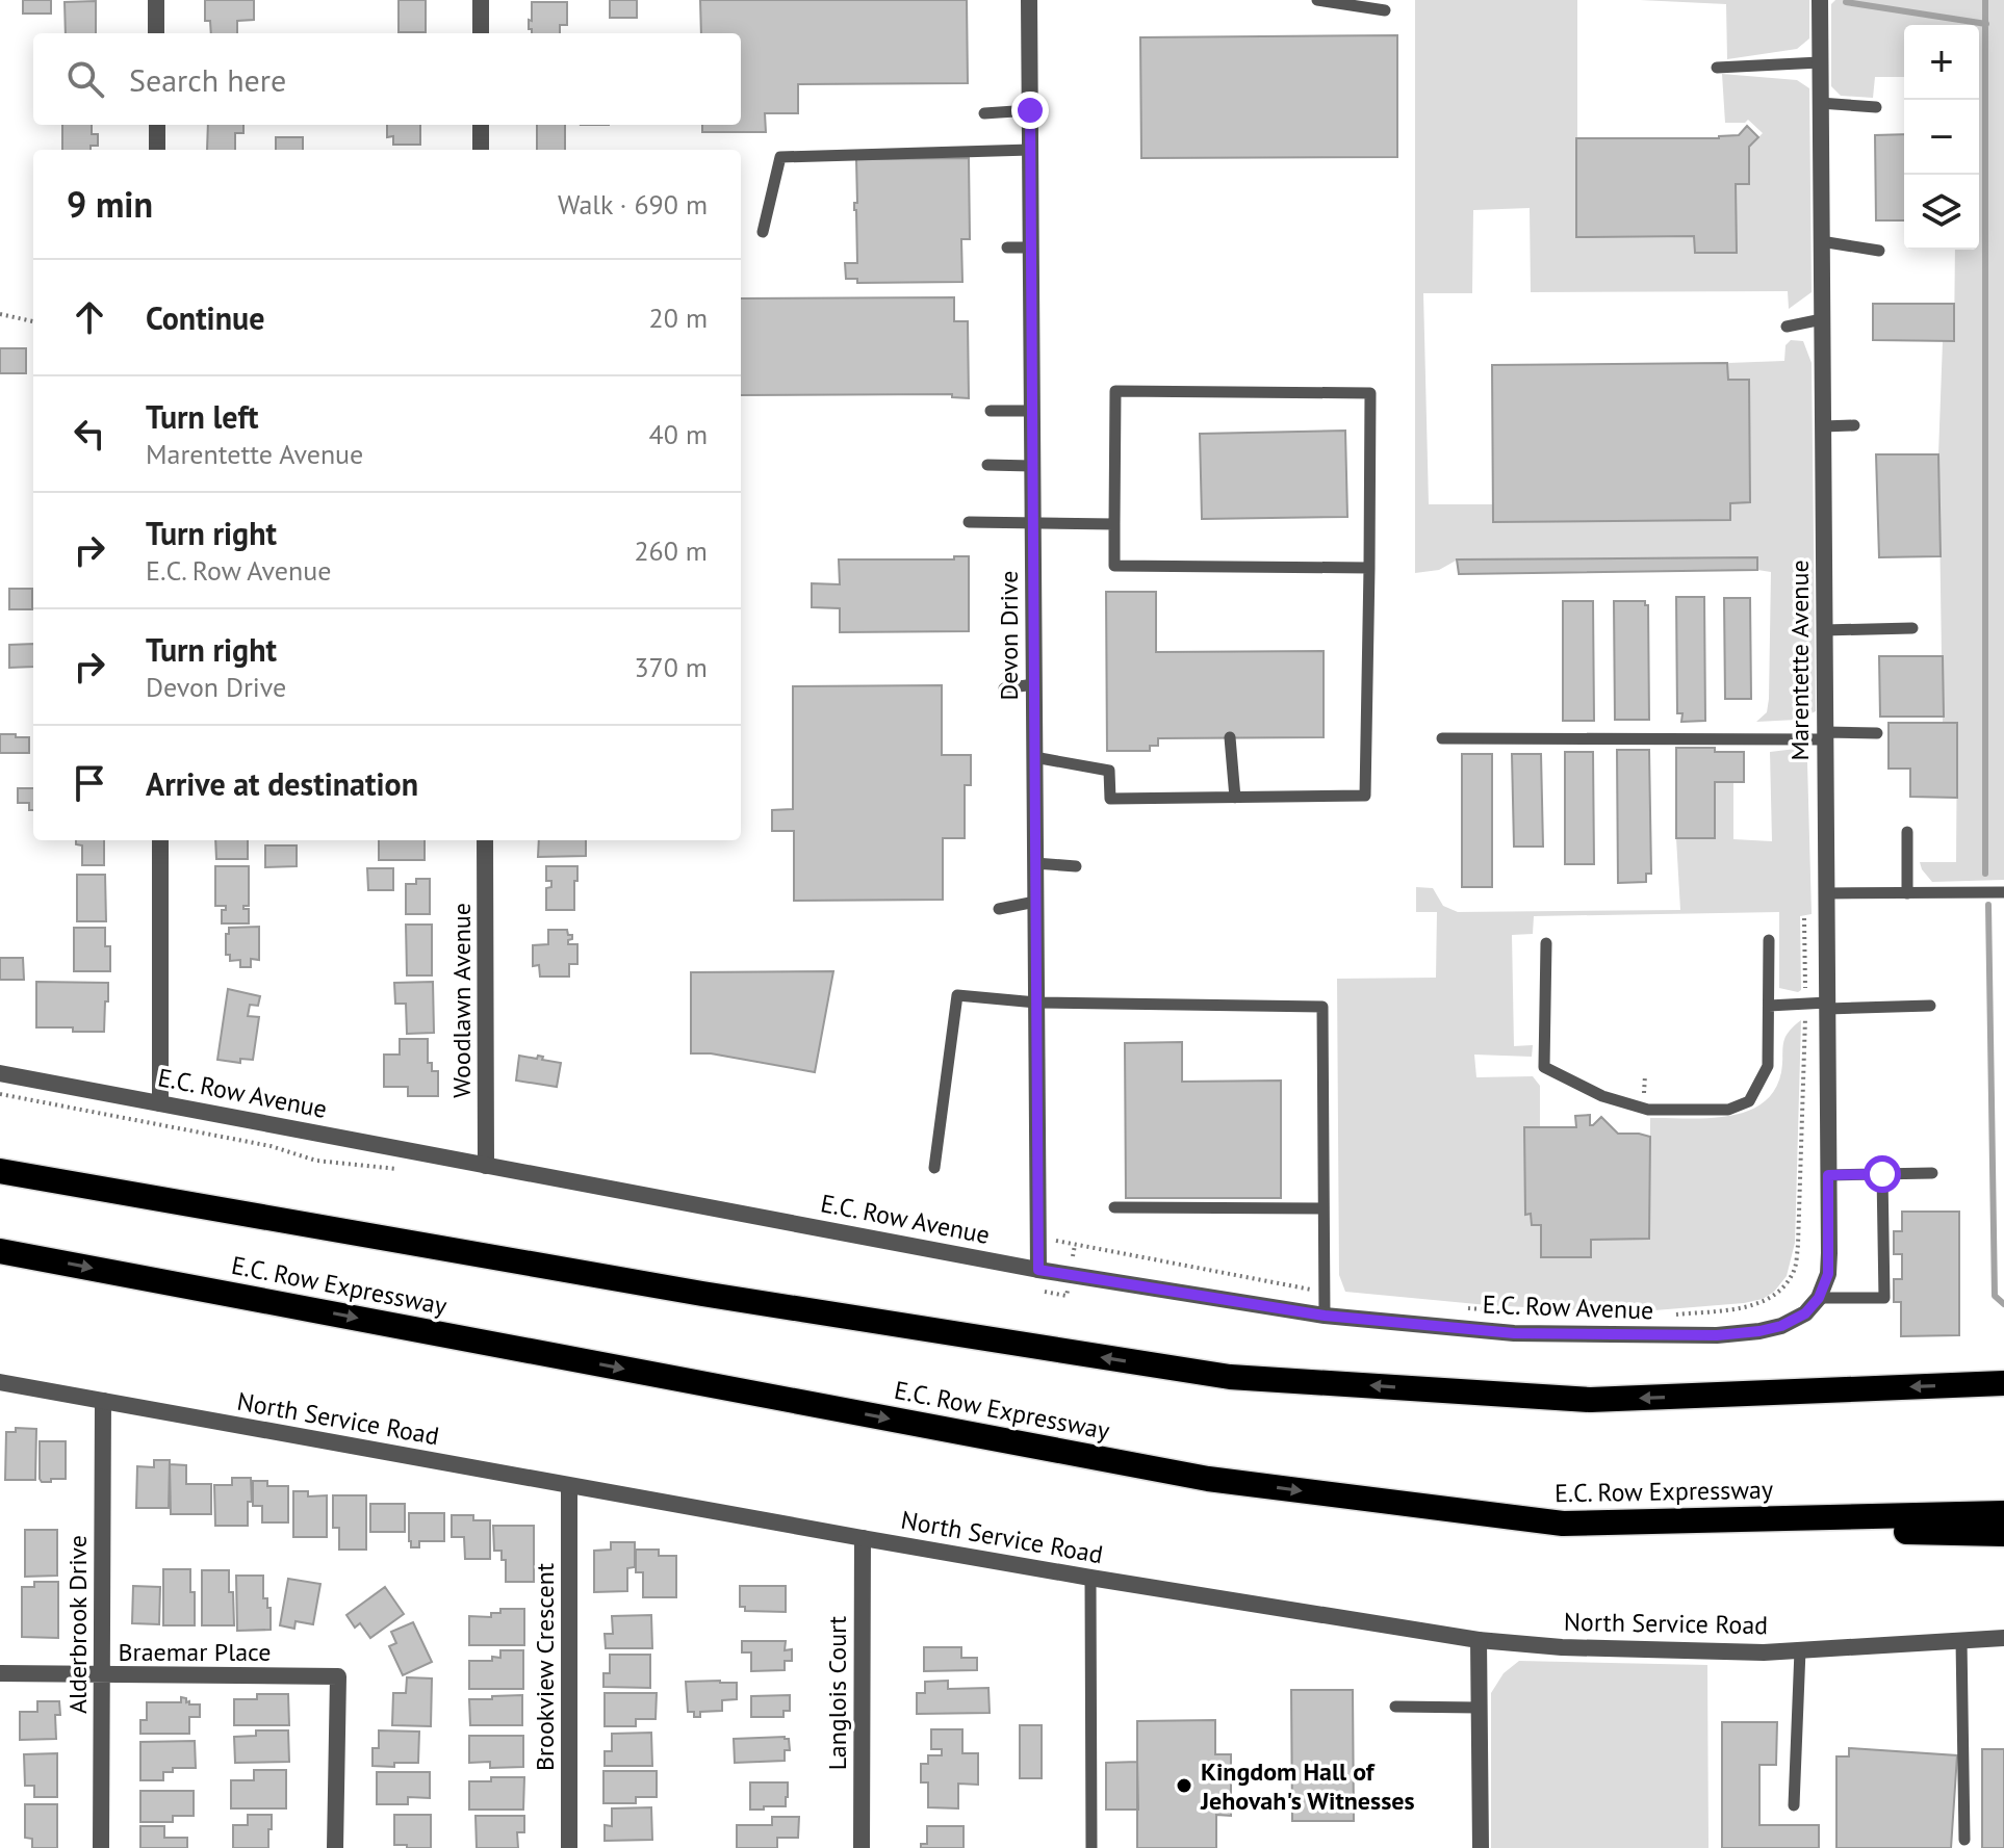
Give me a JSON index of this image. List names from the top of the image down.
{
  "streets": {
    "highway": ["E.C. Row Expressway"],
    "street": [
      "Devon Drive",
      "Marentette Avenue",
      "Woodlawn Avenue",
      "E.C. Row Avenue",
      "North Service Road",
      "Alderbrook Drive",
      "Braemar Place",
      "Brookview Crescent",
      "Langlois Court"
    ]
  },
  "crossings": [
    ["Devon Drive", "E.C. Row Avenue"],
    ["Marentette Avenue", "E.C. Row Avenue"],
    ["Woodlawn Avenue", "E.C. Row Avenue"],
    ["North Service Road", "Alderbrook Drive"],
    ["North Service Road", "Brookview Crescent"],
    ["North Service Road", "Langlois Court"],
    ["Alderbrook Drive", "Braemar Place"]
  ],
  "places": ["Kingdom Hall of Jehovah's Witnesses"],
  "page": {
    "map_buttons": ["+", "−"],
    "search": "Search here",
    "heading": ["9 min", "Walk · 690 m"],
    "list": [
      ["Continue", "20 m"],
      ["Turn left", "Marentette Avenue", "40 m"],
      ["Turn right", "E.C. Row Avenue", "260 m"],
      ["Turn right", "Devon Drive", "370 m"],
      "Arrive at destination"
    ]
  }
}
